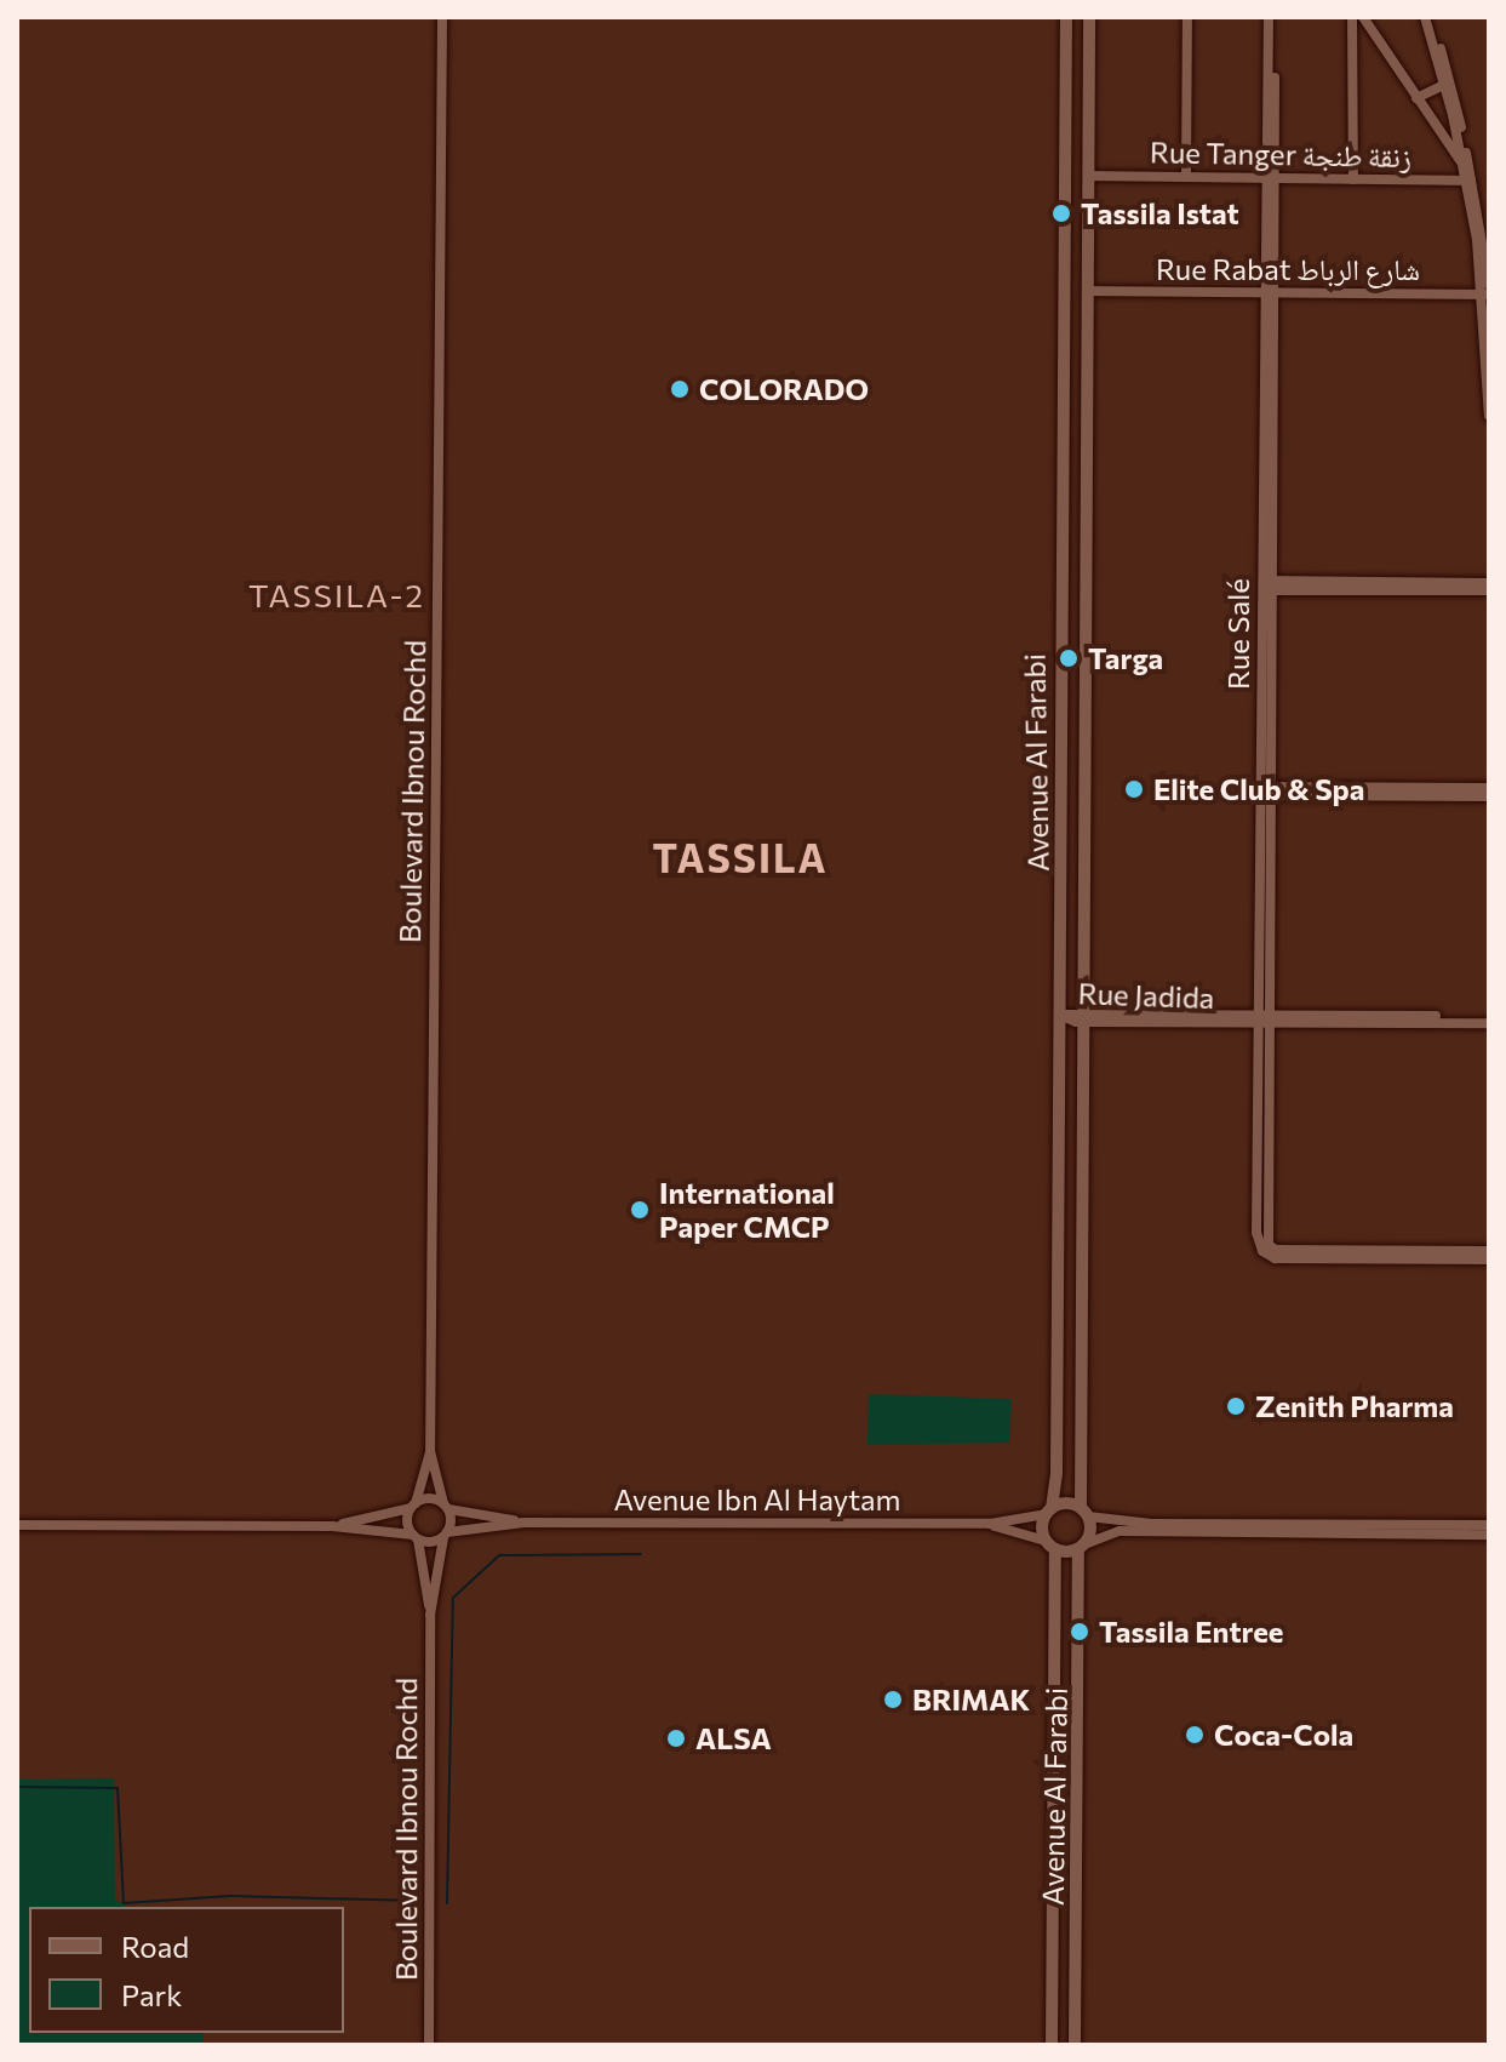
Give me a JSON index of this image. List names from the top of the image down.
{
  "streets": {
    "street": [
      "Rue Tanger زنقة طنجة",
      "Rue Rabat شارع الرباط",
      "Rue Salé",
      "Avenue Al Farabi",
      "Boulevard Ibnou Rochd",
      "Rue Jadida",
      "Avenue Ibn Al Haytam"
    ]
  },
  "crossings": [
    ["Rue Tanger زنقة طنجة", "Rue Salé"],
    ["Rue Tanger زنقة طنجة", "Avenue Al Farabi"],
    ["Rue Rabat شارع الرباط", "Rue Salé"],
    ["Rue Rabat شارع الرباط", "Avenue Al Farabi"],
    ["Rue Salé", "Rue Jadida"],
    ["Avenue Al Farabi", "Rue Jadida"],
    ["Avenue Al Farabi", "Avenue Ibn Al Haytam"],
    ["Boulevard Ibnou Rochd", "Avenue Ibn Al Haytam"]
  ],
  "districts": ["TASSILA-2", "TASSILA"],
  "places": [
    "Tassila Istat",
    "COLORADO",
    "Targa",
    "Elite Club & Spa",
    "International Paper CMCP",
    "Zenith Pharma",
    "Tassila Entree",
    "BRIMAK",
    "Coca-Cola",
    "ALSA"
  ],
  "legend": ["Road", "Park"]
}
